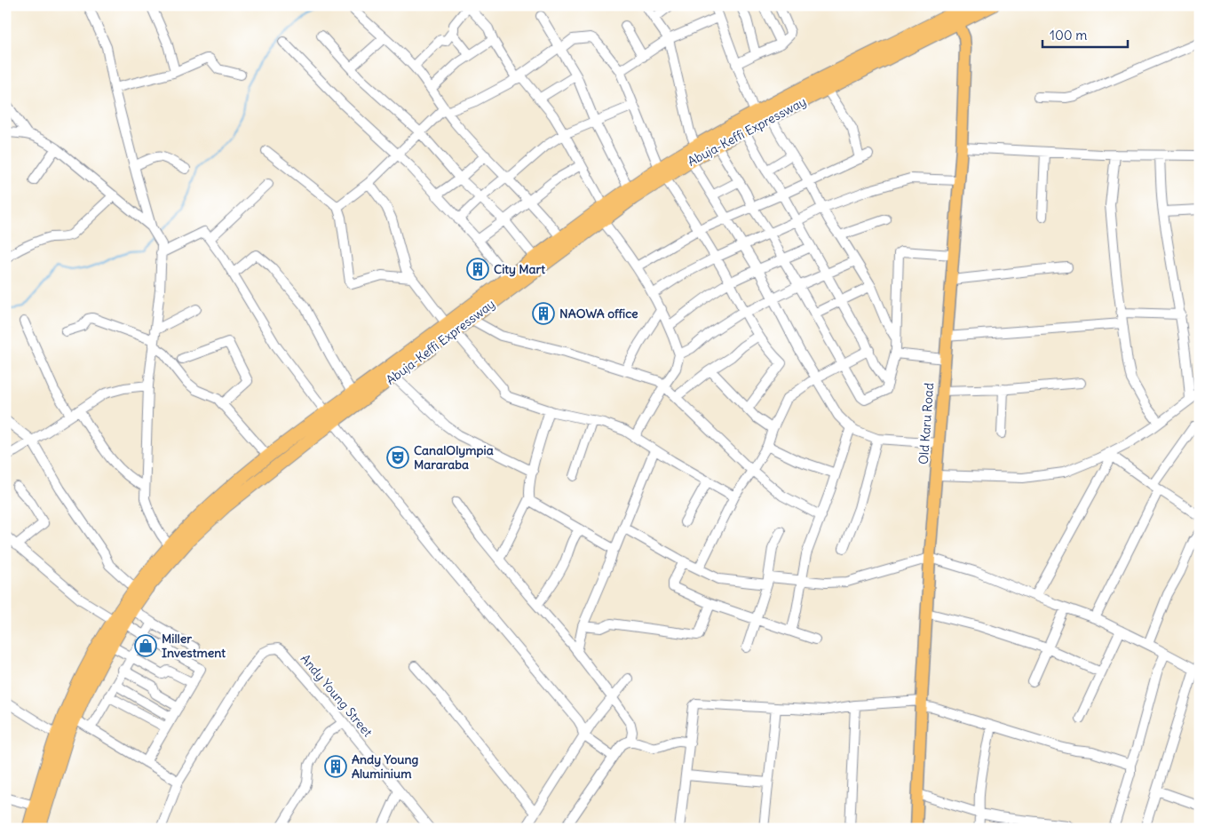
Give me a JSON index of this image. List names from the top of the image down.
{
  "streets": {
    "highway": ["Abuja-Keffi Expressway"],
    "main road": ["Old Karu Road"],
    "street": ["Andy Young Street"]
  },
  "crossings": [
    ["Abuja-Keffi Expressway", "Old Karu Road"]
  ],
  "places": {
    "building": ["City Mart", "NAOWA office", "Andy Young Aluminium"],
    "theatre": ["CanalOlympia Mararaba"],
    "shop": ["Miller Investment"]
  },
  "scale_bar": "100 m"
}
